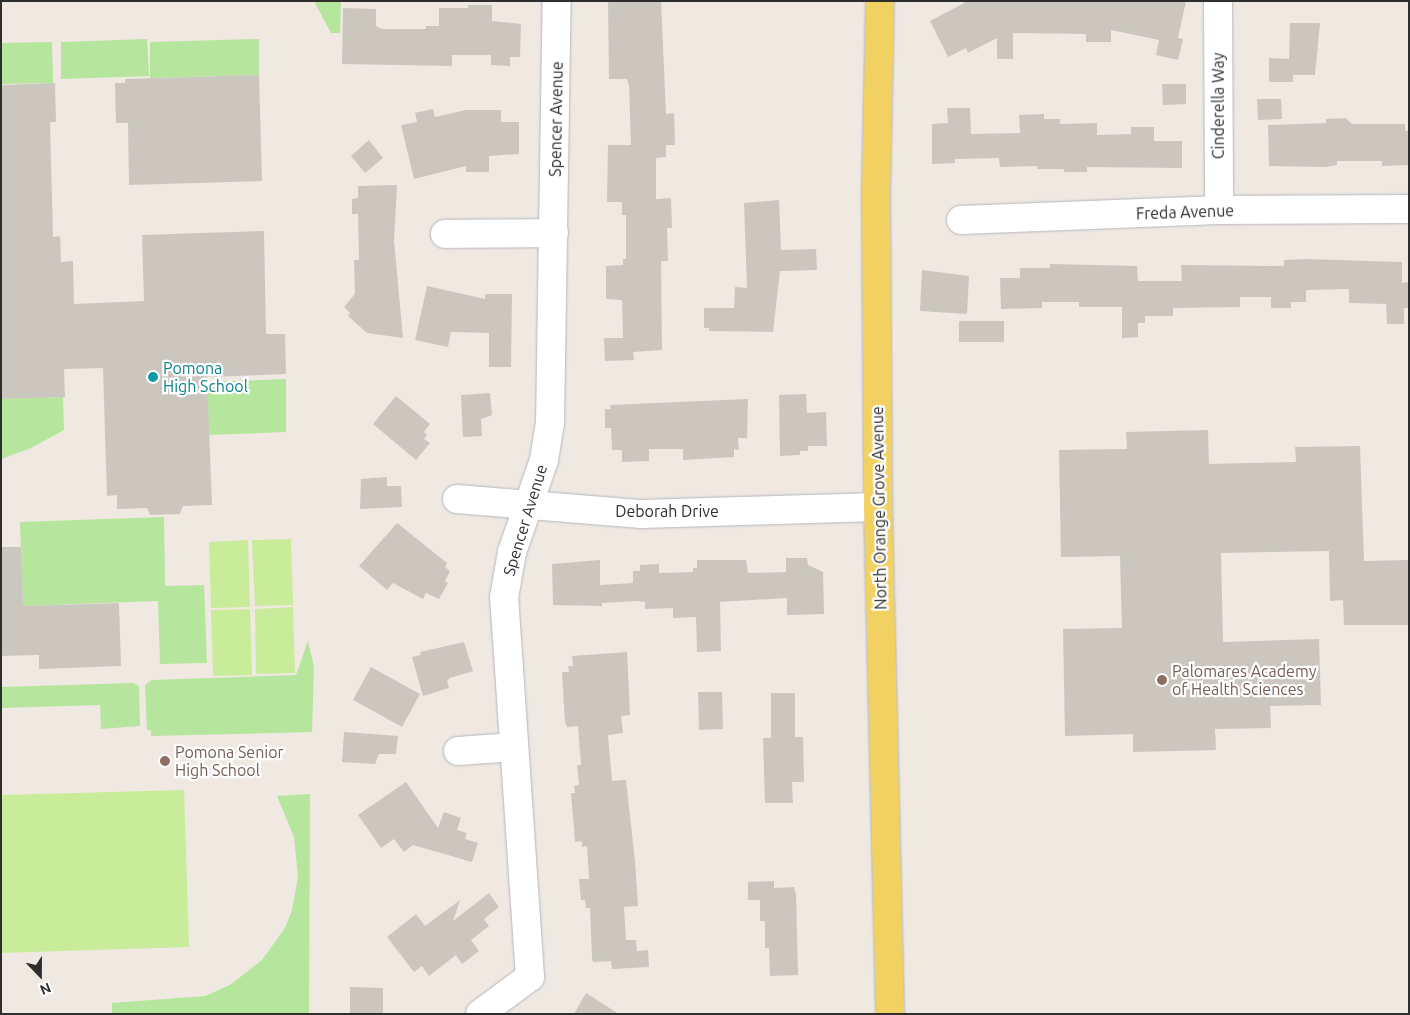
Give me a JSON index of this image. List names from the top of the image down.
{
  "streets": {
    "main road": ["North Orange Grove Avenue"],
    "street": [
      "Cinderella Way",
      "Spencer Avenue",
      "Freda Avenue",
      "Deborah Drive"
    ]
  },
  "crossings": [
    ["Cinderella Way", "Freda Avenue"],
    ["Spencer Avenue", "Deborah Drive"],
    ["North Orange Grove Avenue", "Deborah Drive"]
  ],
  "places": ["Pomona High School", "Palomares Academy of Health Sciences", "Pomona Senior High School"],
  "north": "bottom"
}
